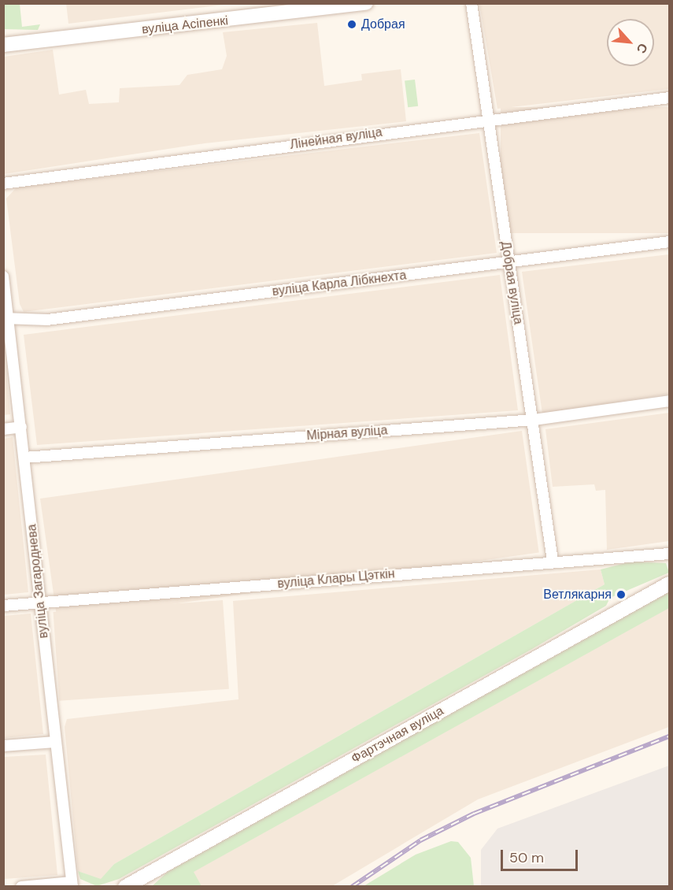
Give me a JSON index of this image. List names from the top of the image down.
{
  "streets": {
    "street": [
      "вуліца Асіпенкі",
      "Лінейная вуліца",
      "Добрая вуліца",
      "вуліца Карла Лібкнехта",
      "Мірная вуліца",
      "вуліца Клары Цэткін",
      "вуліца Загароднева",
      "Фартэчная вуліца"
    ]
  },
  "crossings": [
    ["Лінейная вуліца", "Добрая вуліца"],
    ["Добрая вуліца", "вуліца Карла Лібкнехта"],
    ["Добрая вуліца", "Мірная вуліца"],
    ["Добрая вуліца", "вуліца Клары Цэткін"],
    ["вуліца Карла Лібкнехта", "вуліца Загароднева"],
    ["Мірная вуліца", "вуліца Загароднева"],
    ["вуліца Клары Цэткін", "вуліца Загароднева"]
  ],
  "places": ["Добрая", "Ветлякарня"],
  "scale_bar": "50 m",
  "north": "bottom right"
}
